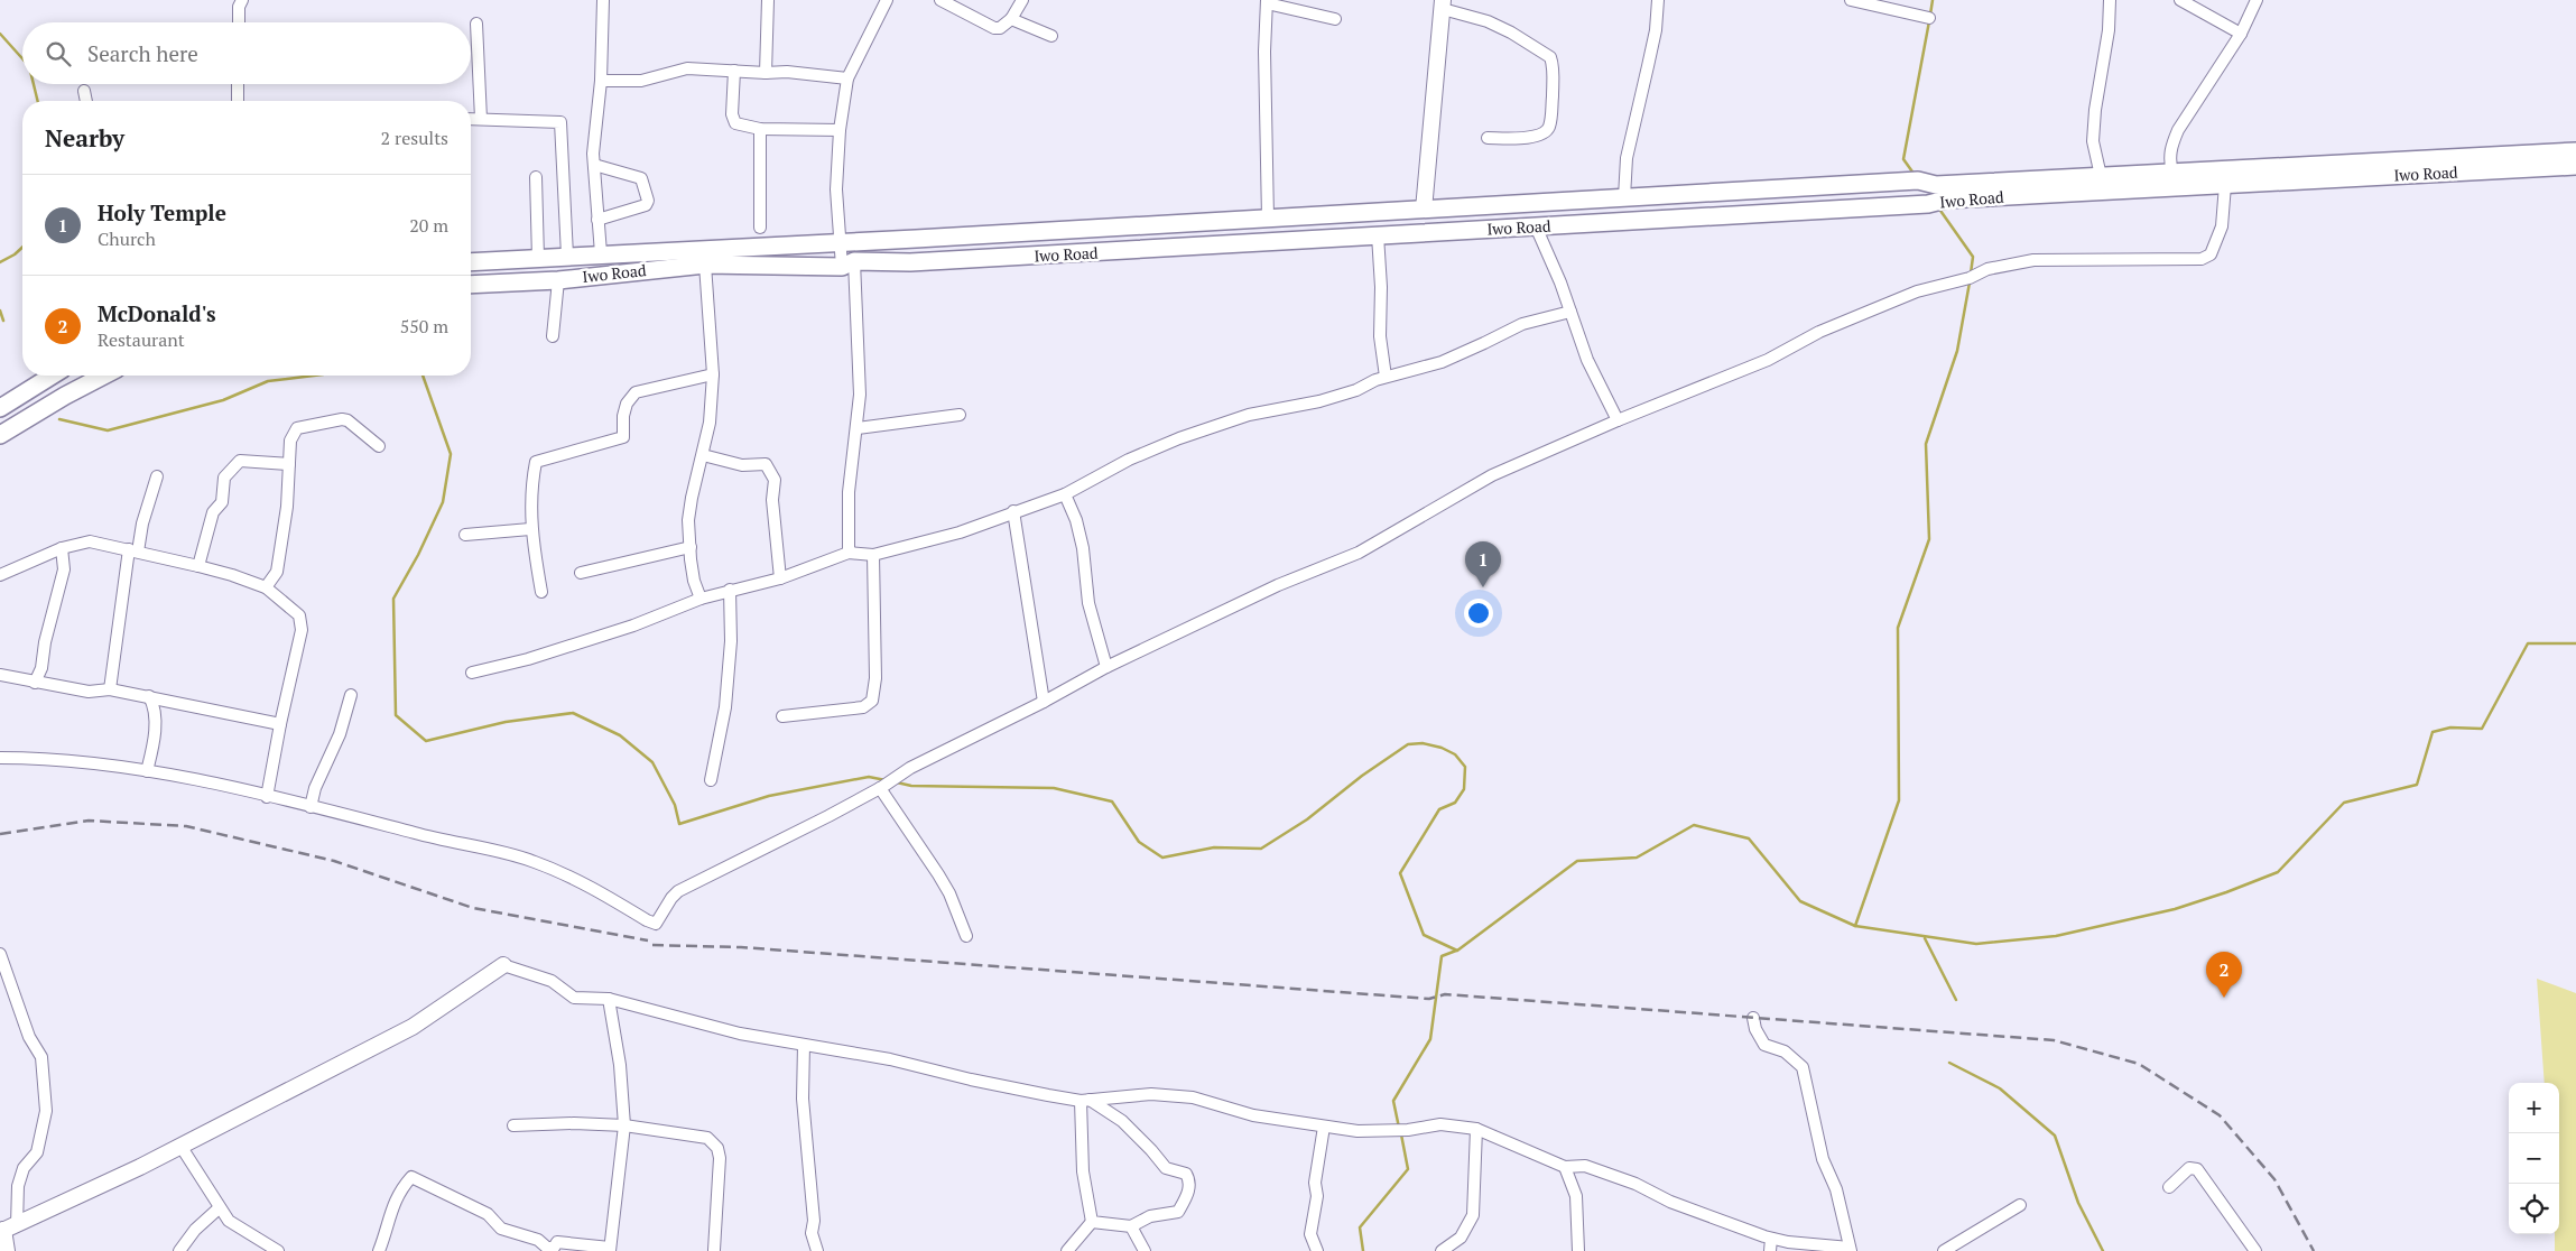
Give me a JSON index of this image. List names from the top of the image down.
{
  "streets": {
    "main road": ["Iwo Road"]
  },
  "page": {
    "search": "Search here",
    "heading": ["Nearby", "2 results"],
    "list": [
      {
        "mark": "1",
        "name": "Holy Temple",
        "note": "Church",
        "value": "20 m"
      },
      {
        "mark": "2",
        "name": "McDonald's",
        "note": "Restaurant",
        "value": "550 m"
      }
    ],
    "pins": ["1", "2"],
    "map_buttons": ["+", "−"]
  }
}
